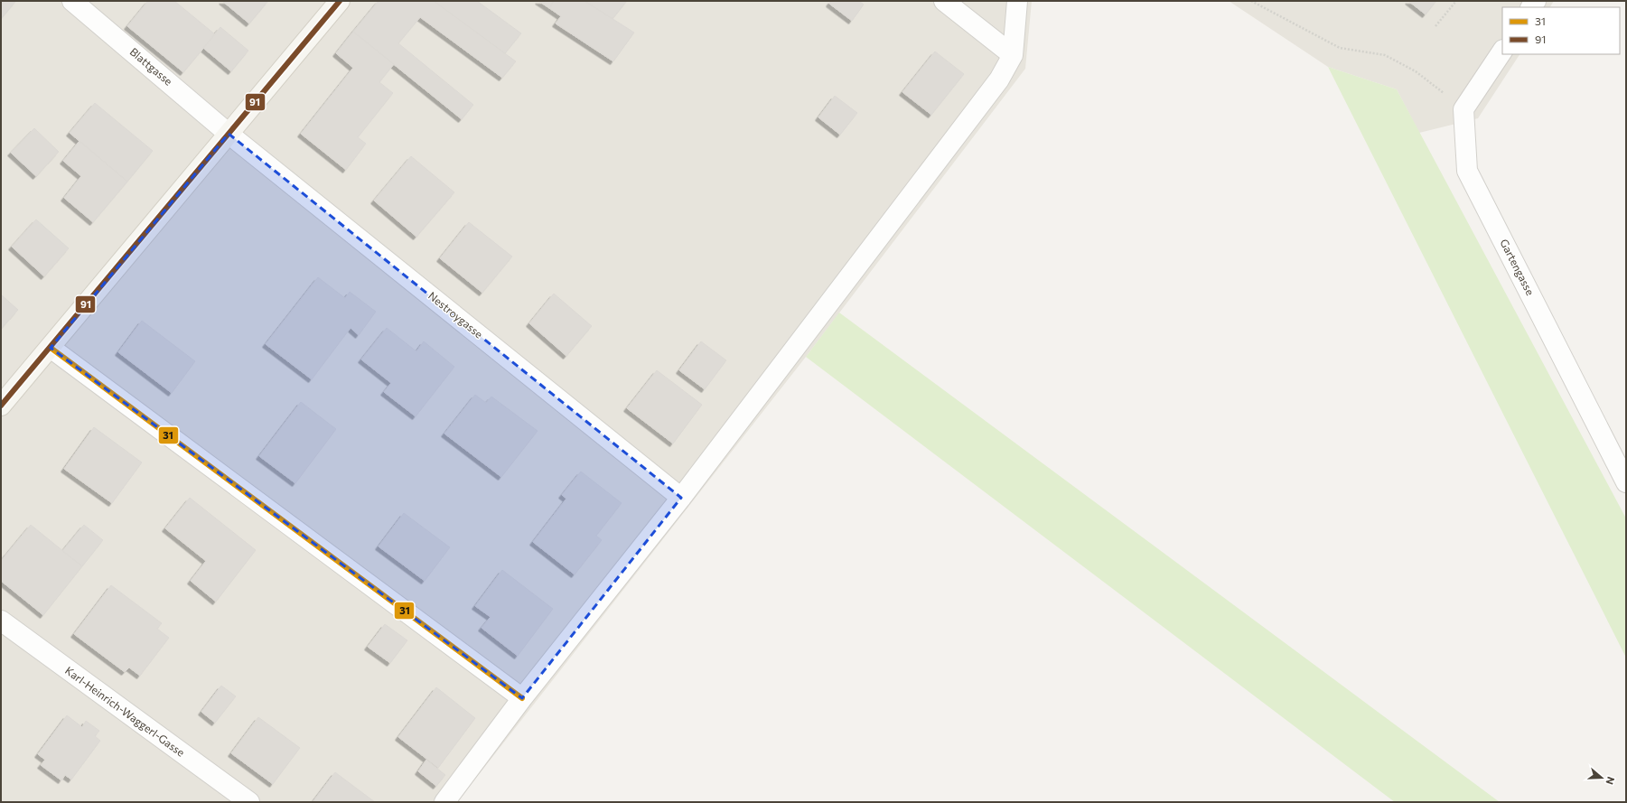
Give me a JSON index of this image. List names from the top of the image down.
{
  "streets": {
    "street": [
      "Blattgasse",
      "Gartengasse",
      "Nestroygasse",
      "Karl-Heinrich-Waggerl-Gasse"
    ]
  },
  "crossings": [
    ["Blattgasse", "Nestroygasse"]
  ],
  "lines": ["transit line 91", "transit line 31"],
  "legend": ["31", "91"],
  "north": "right"
}
